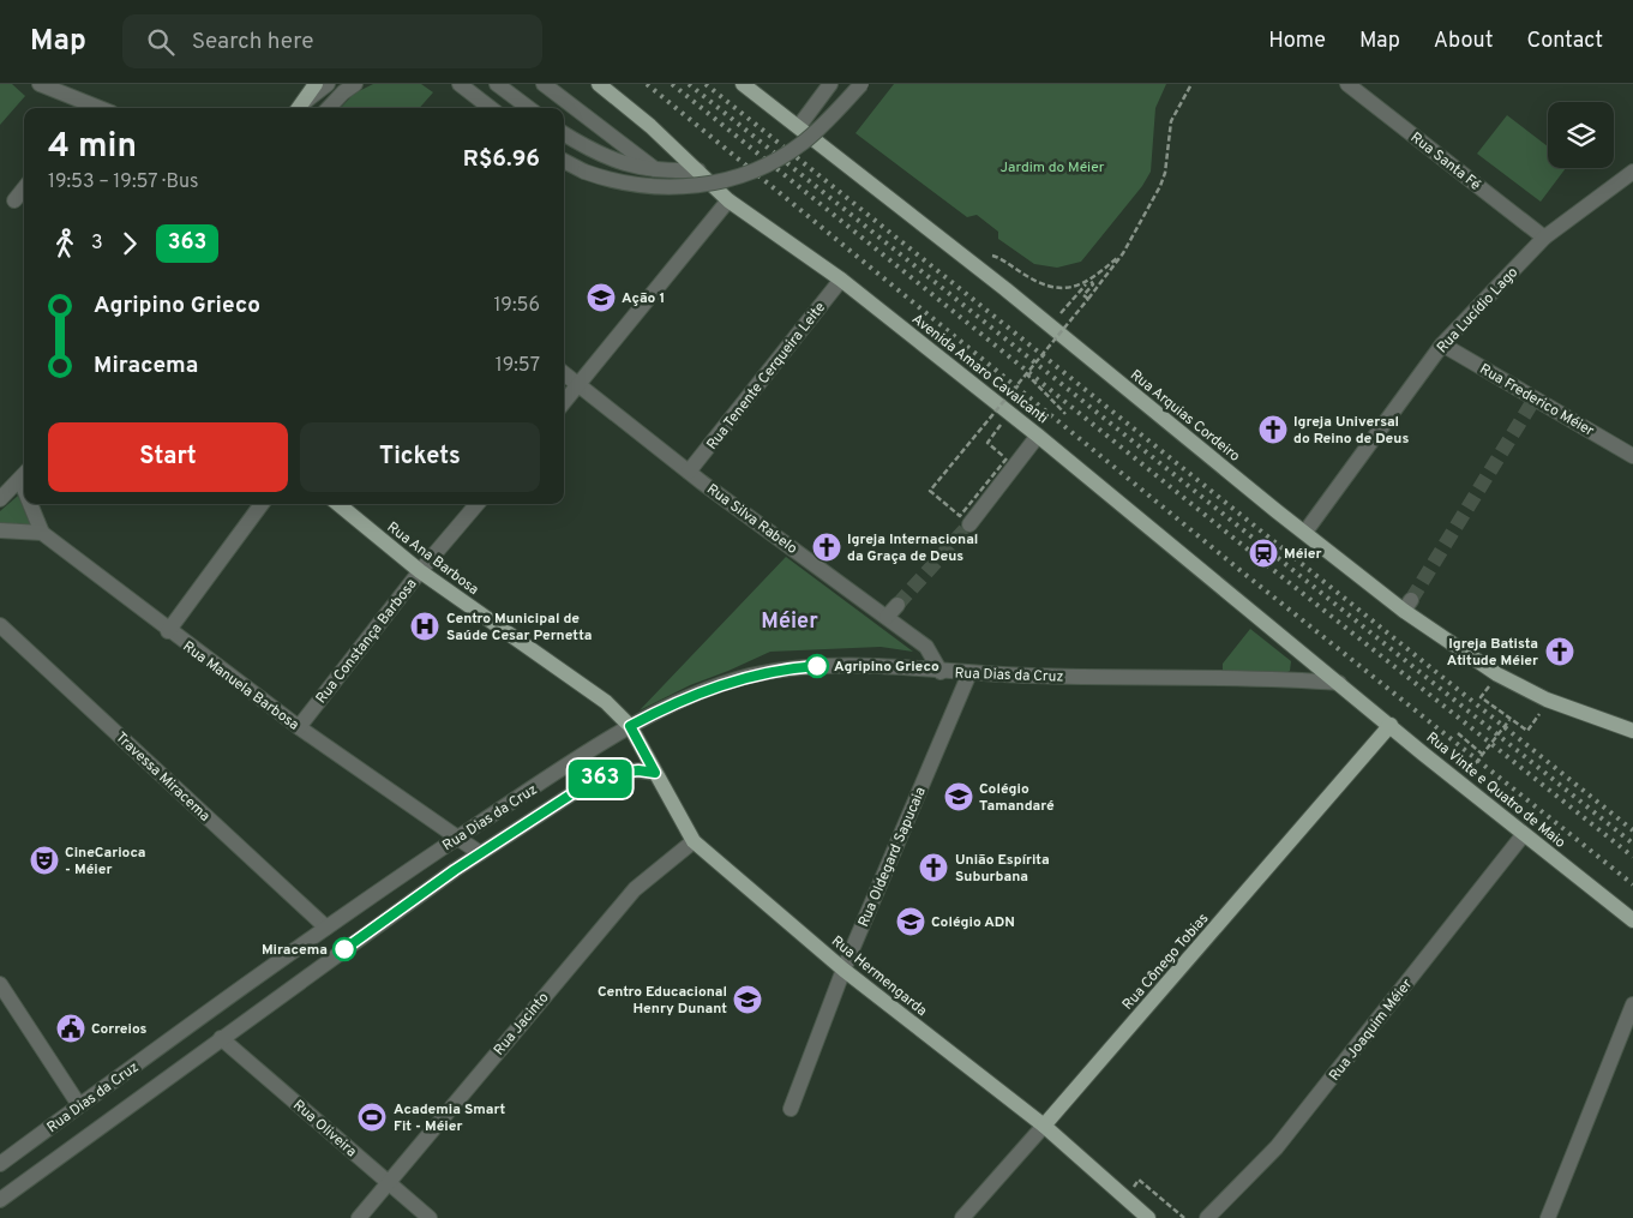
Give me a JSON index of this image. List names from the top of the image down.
{
  "streets": {
    "main road": [
      "Avenida Amaro Cavalcanti",
      "Rua Arquias Cordeiro",
      "Rua Ana Barbosa",
      "Rua Vinte e Quatro de Maio",
      "Rua Cônego Tobias",
      "Rua Hermengarda"
    ],
    "street": [
      "Rua Santa Fé",
      "Rua Lucídio Lago",
      "Rua Tenente Cerqueira Leite",
      "Rua Frederico Méier",
      "Rua Silva Rabelo",
      "Rua Constança Barbosa",
      "Rua Dias da Cruz",
      "Rua Manuela Barbosa",
      "Travessa Miracema",
      "Rua Oldegard Sapucaia",
      "Rua Jacinto",
      "Rua Joaquim Méier",
      "Rua Oliveira"
    ]
  },
  "crossings": [
    ["Rua Santa Fé", "Rua Lucídio Lago"],
    ["Rua Lucídio Lago", "Rua Frederico Méier"],
    ["Rua Lucídio Lago", "Rua Arquias Cordeiro"],
    ["Avenida Amaro Cavalcanti", "Rua Tenente Cerqueira Leite"],
    ["Avenida Amaro Cavalcanti", "Rua Dias da Cruz"],
    ["Avenida Amaro Cavalcanti", "Rua Vinte e Quatro de Maio"],
    ["Rua Tenente Cerqueira Leite", "Rua Silva Rabelo"],
    ["Rua Silva Rabelo", "Rua Dias da Cruz"],
    ["Rua Ana Barbosa", "Rua Constança Barbosa"],
    ["Rua Ana Barbosa", "Rua Dias da Cruz"],
    ["Rua Ana Barbosa", "Rua Hermengarda"],
    ["Rua Constança Barbosa", "Rua Manuela Barbosa"],
    ["Rua Dias da Cruz", "Rua Manuela Barbosa"],
    ["Rua Dias da Cruz", "Travessa Miracema"],
    ["Rua Dias da Cruz", "Rua Vinte e Quatro de Maio"],
    ["Rua Dias da Cruz", "Rua Oldegard Sapucaia"],
    ["Rua Dias da Cruz", "Rua Hermengarda"],
    ["Rua Dias da Cruz", "Rua Oliveira"],
    ["Rua Vinte e Quatro de Maio", "Rua Cônego Tobias"],
    ["Rua Vinte e Quatro de Maio", "Rua Joaquim Méier"],
    ["Rua Oldegard Sapucaia", "Rua Hermengarda"],
    ["Rua Cônego Tobias", "Rua Hermengarda"],
    ["Rua Hermengarda", "Rua Jacinto"],
    ["Rua Jacinto", "Rua Oliveira"]
  ],
  "districts": ["Méier"],
  "parks": ["Jardim do Méier"],
  "places": {
    "school or university": [
      "Ação 1",
      "Colégio Tamandaré",
      "Colégio ADN",
      "Centro Educacional Henry Dunant"
    ],
    "church": [
      "Igreja Universal do Reino de Deus",
      "Igreja Internacional da Graça de Deus",
      "Igreja Batista Atitude Méier",
      "União Espírita Suburbana"
    ],
    "station": ["Méier"],
    "hospital": ["Centro Municipal de Saúde Cesar Pernetta"],
    "other": ["Agripino Grieco", "Miracema"],
    "theatre": ["CineCarioca - Méier"],
    "public building": ["Correios"],
    "sports": ["Academia Smart Fit - Méier"]
  },
  "lines": ["bus line 363"],
  "page": {
    "header": "Map",
    "search": "Search here",
    "nav": [
      "Home",
      "Map",
      "About",
      "Contact"
    ],
    "on_map": "363",
    "heading": ["4 min", "19:53 – 19:57 · Bus", "R$6.96"],
    "legs": ["3", "363"],
    "list": [
      {
        "name": "Agripino Grieco",
        "value": "19:56"
      },
      {
        "name": "Miracema",
        "value": "19:57"
      }
    ],
    "buttons": ["Start", "Tickets"]
  }
}
